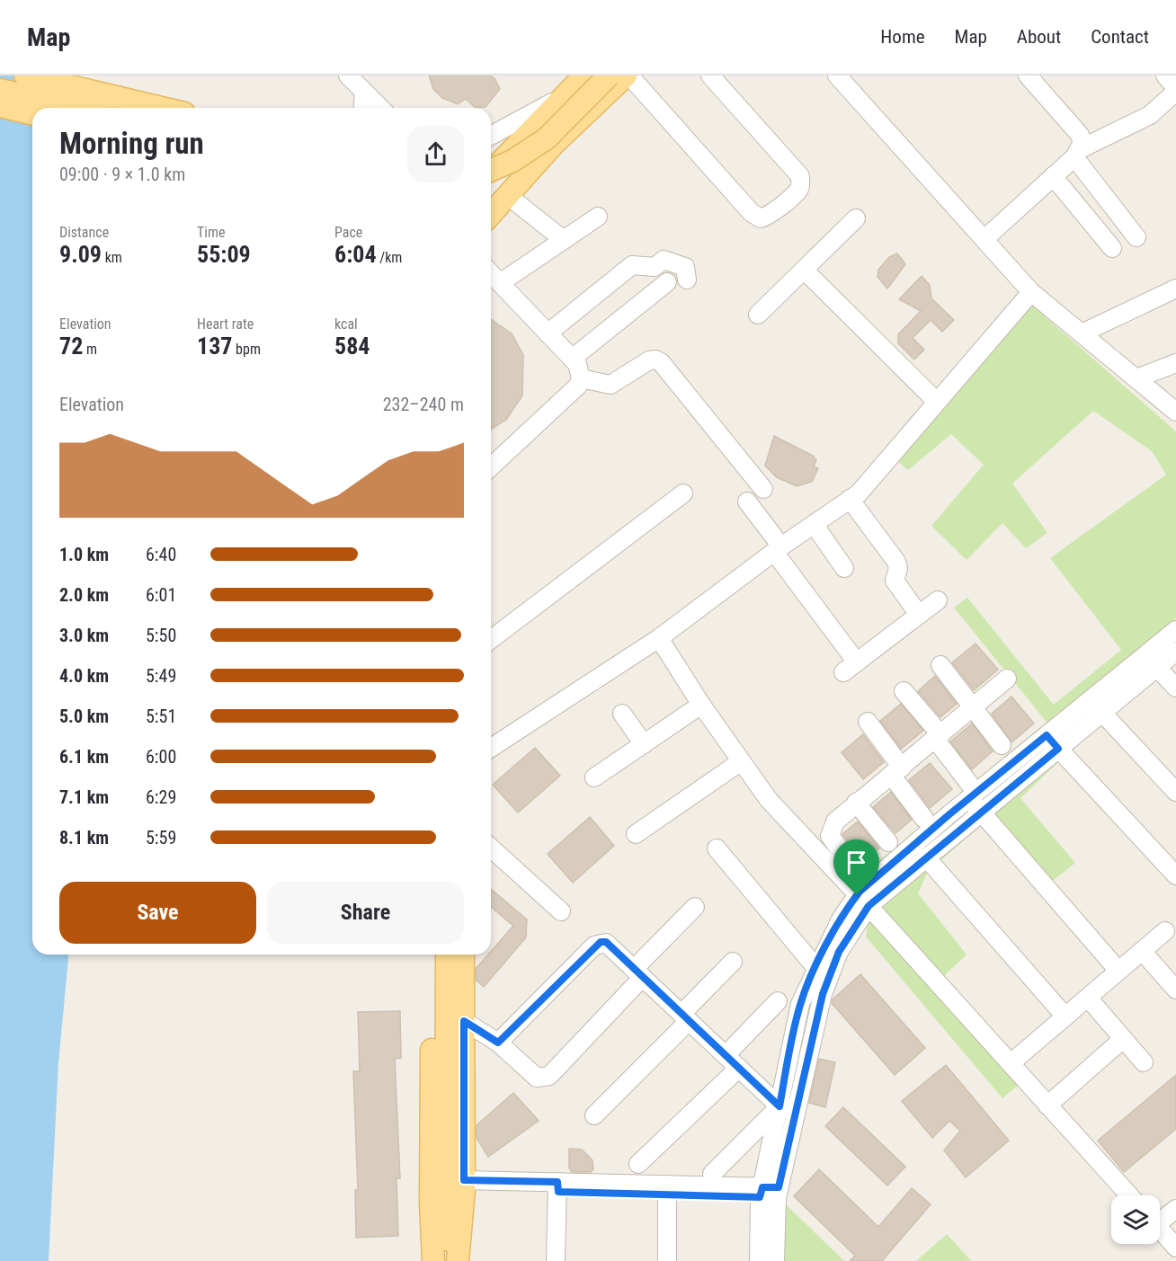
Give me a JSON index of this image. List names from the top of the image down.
{
  "page": {
    "header": "Map",
    "nav": [
      "Home",
      "Map",
      "About",
      "Contact"
    ],
    "heading": ["Morning run", "09:00 · 9 × 1.0 km"],
    "stats": [
      ["Distance", "9.09 km"],
      ["Time", "55:09"],
      ["Pace", "6:04 /km"],
      ["Elevation", "72 m"],
      ["Heart rate", "137 bpm"],
      ["kcal", "584"]
    ],
    "chart": ["Elevation", "232–240 m"],
    "list": [
      {
        "name": "1.0 km",
        "note": "6:40"
      },
      {
        "name": "2.0 km",
        "note": "6:01"
      },
      {
        "name": "3.0 km",
        "note": "5:50"
      },
      {
        "name": "4.0 km",
        "note": "5:49"
      },
      {
        "name": "5.0 km",
        "note": "5:51"
      },
      {
        "name": "6.1 km",
        "note": "6:00"
      },
      {
        "name": "7.1 km",
        "note": "6:29"
      },
      {
        "name": "8.1 km",
        "note": "5:59"
      }
    ],
    "buttons": ["Save", "Share"]
  }
}
